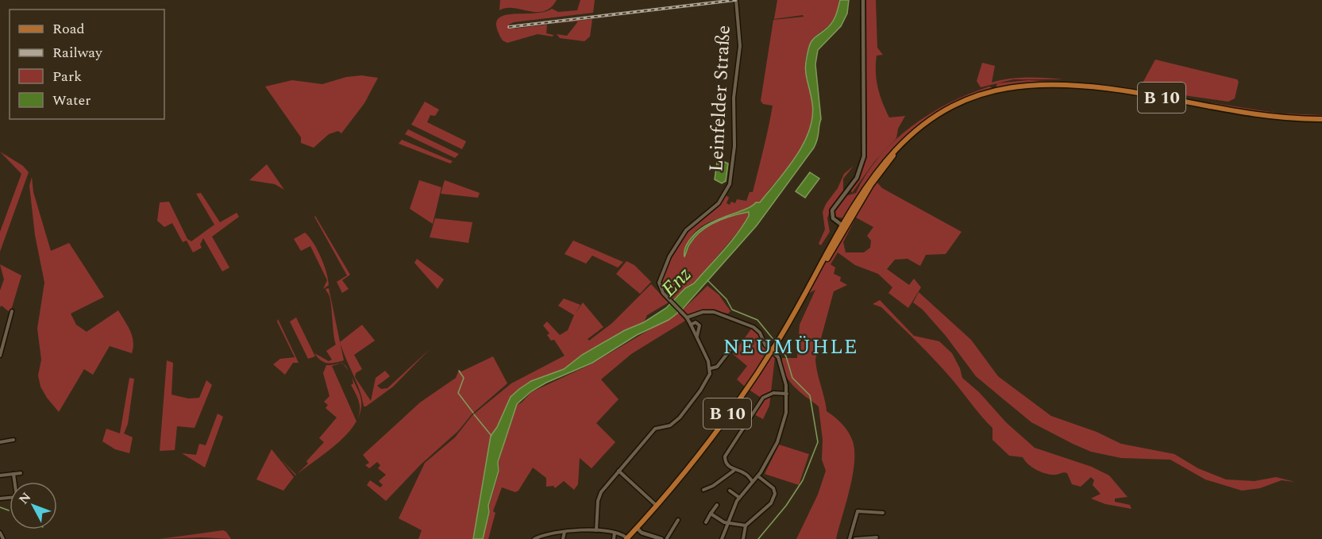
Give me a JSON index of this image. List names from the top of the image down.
{
  "streets": {
    "main road": ["B 10"],
    "street": ["Leinfelder Straße"]
  },
  "districts": ["NEUMÜHLE"],
  "water": ["Enz"],
  "legend": [
    "Road",
    "Railway",
    "Park",
    "Water"
  ],
  "north": "top left"
}
